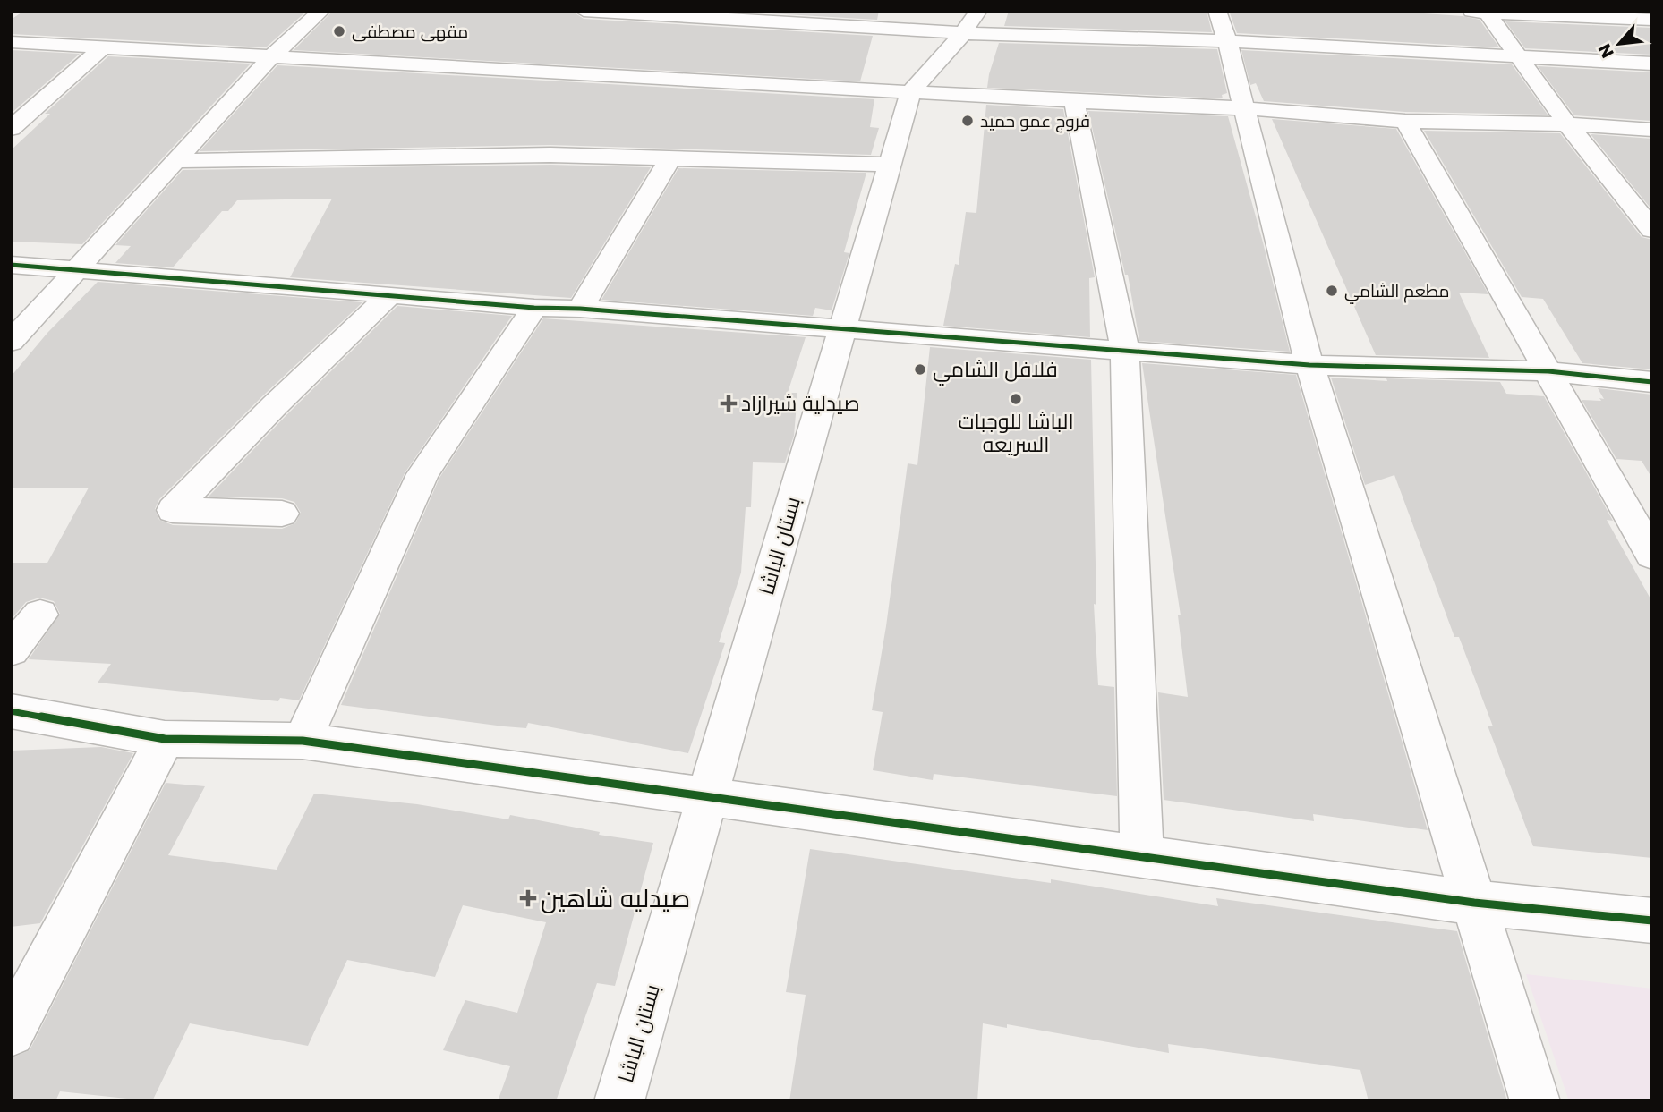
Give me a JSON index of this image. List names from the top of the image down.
{
  "streets": {
    "street": ["بستان الباشا"]
  },
  "places": {
    "other": [
      "مقهى مصطفى",
      "فروج عمو حميد",
      "مطعم الشامي",
      "فلافل الشامي",
      "الباشا للوجبات السريعه"
    ],
    "health": ["صيدلية شيرازاد", "صيدليه شاهين"]
  },
  "north": "bottom left"
}
